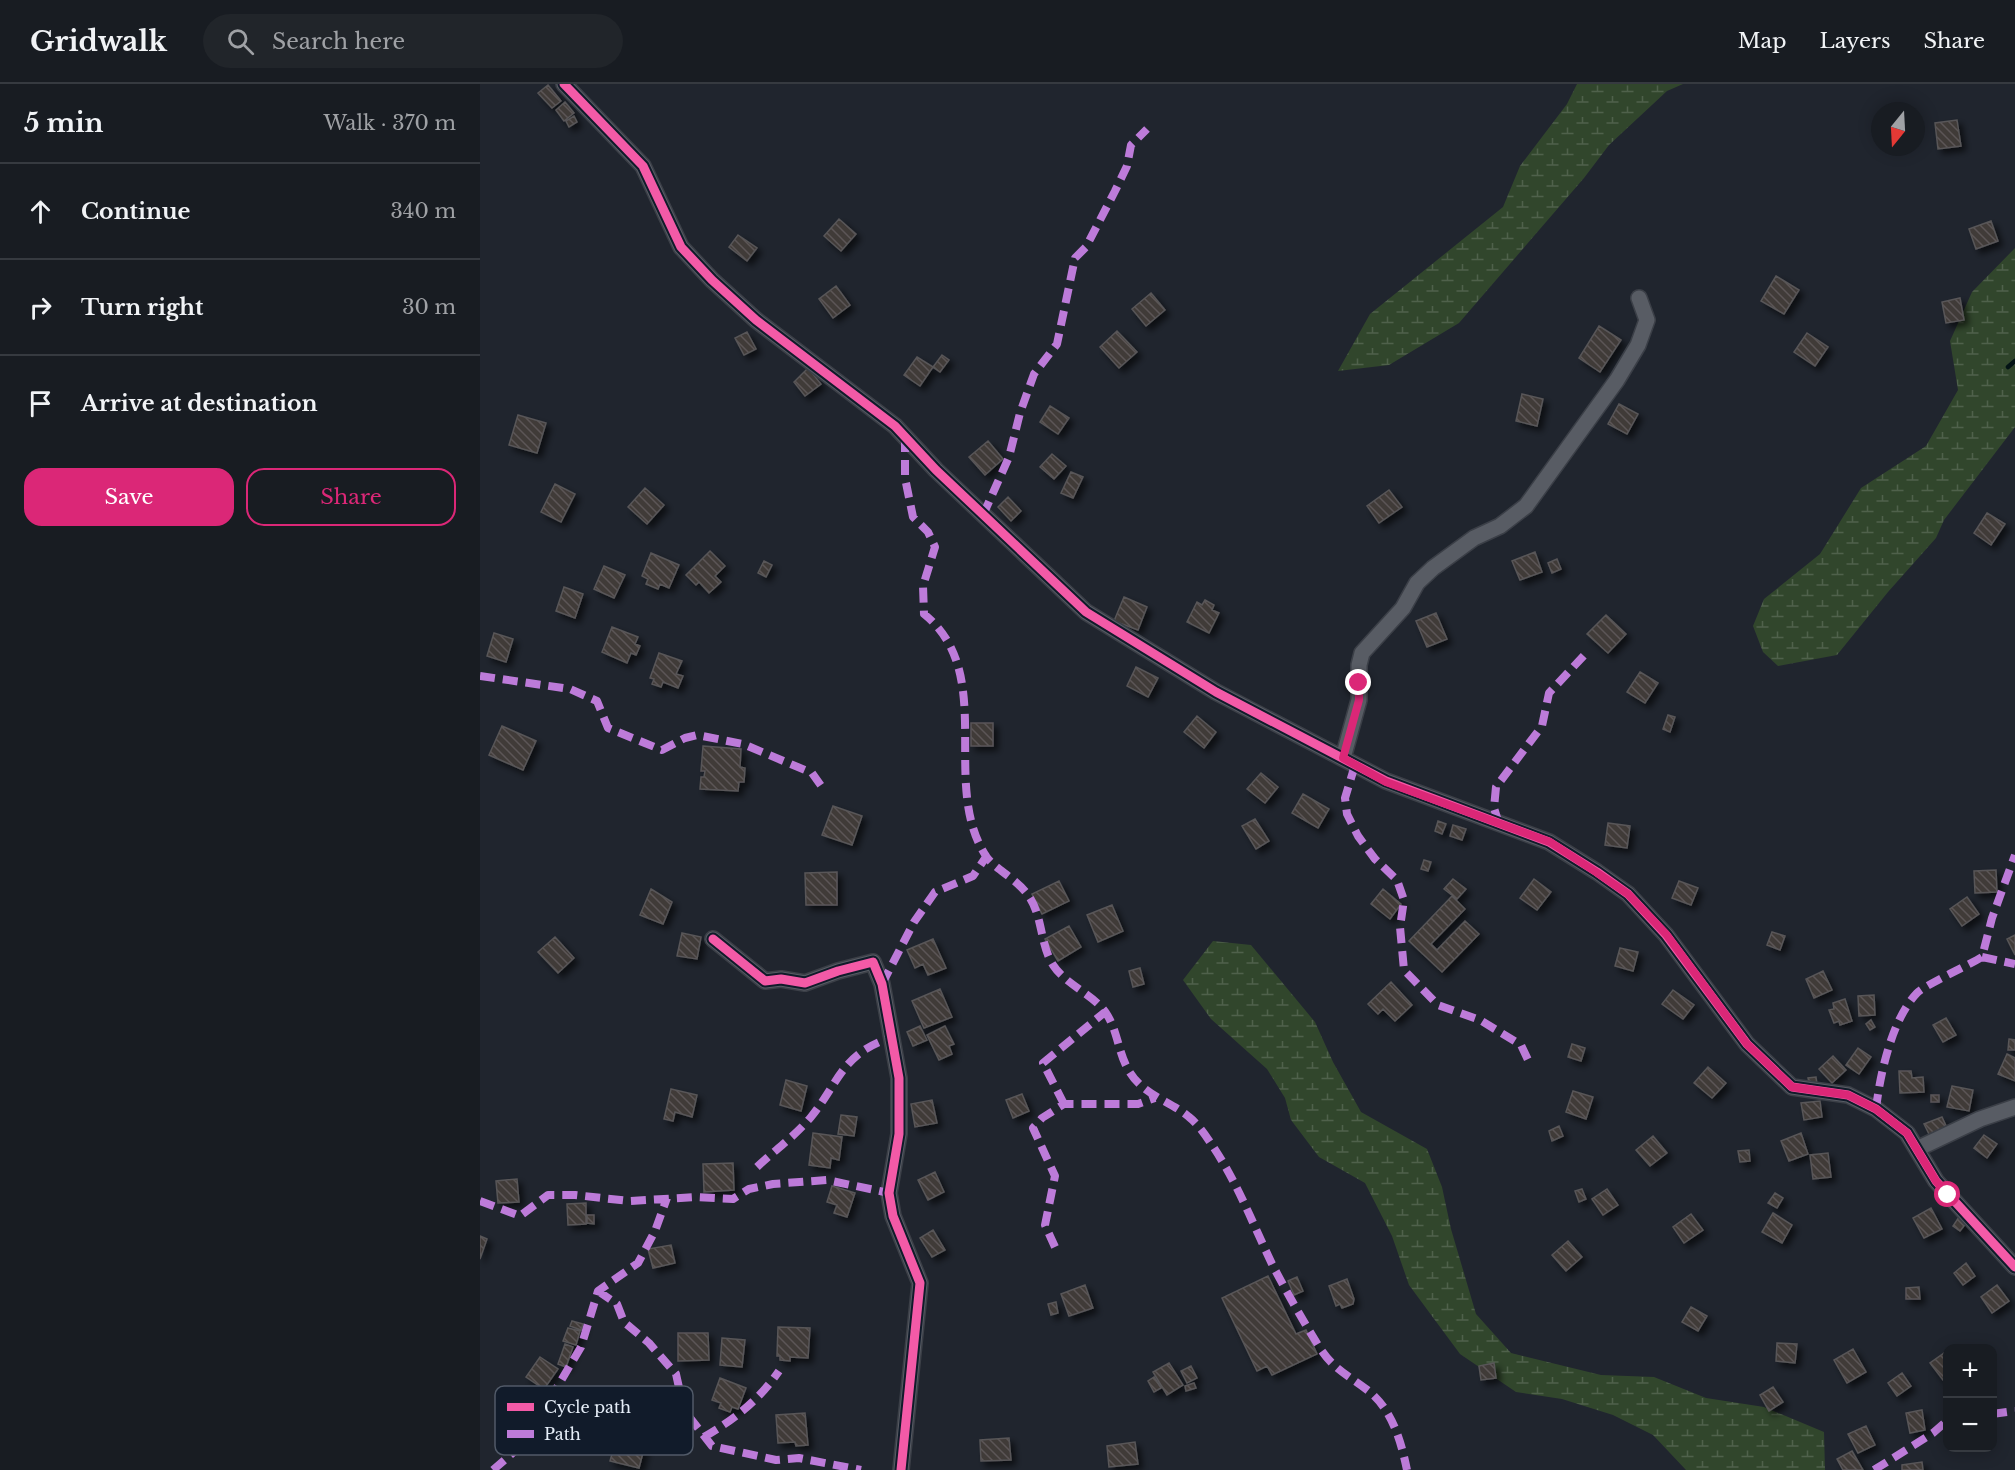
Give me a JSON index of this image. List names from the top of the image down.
{
  "legend": ["Cycle path", "Path"],
  "north": "bottom",
  "page": {
    "header": "Gridwalk",
    "search": "Search here",
    "nav": ["Map", "Layers", "Share"],
    "heading": ["5 min", "Walk · 370 m"],
    "list": [
      ["Continue", "340 m"],
      ["Turn right", "30 m"],
      "Arrive at destination"
    ],
    "buttons": ["Save", "Share"],
    "map_buttons": ["+", "−"]
  }
}
